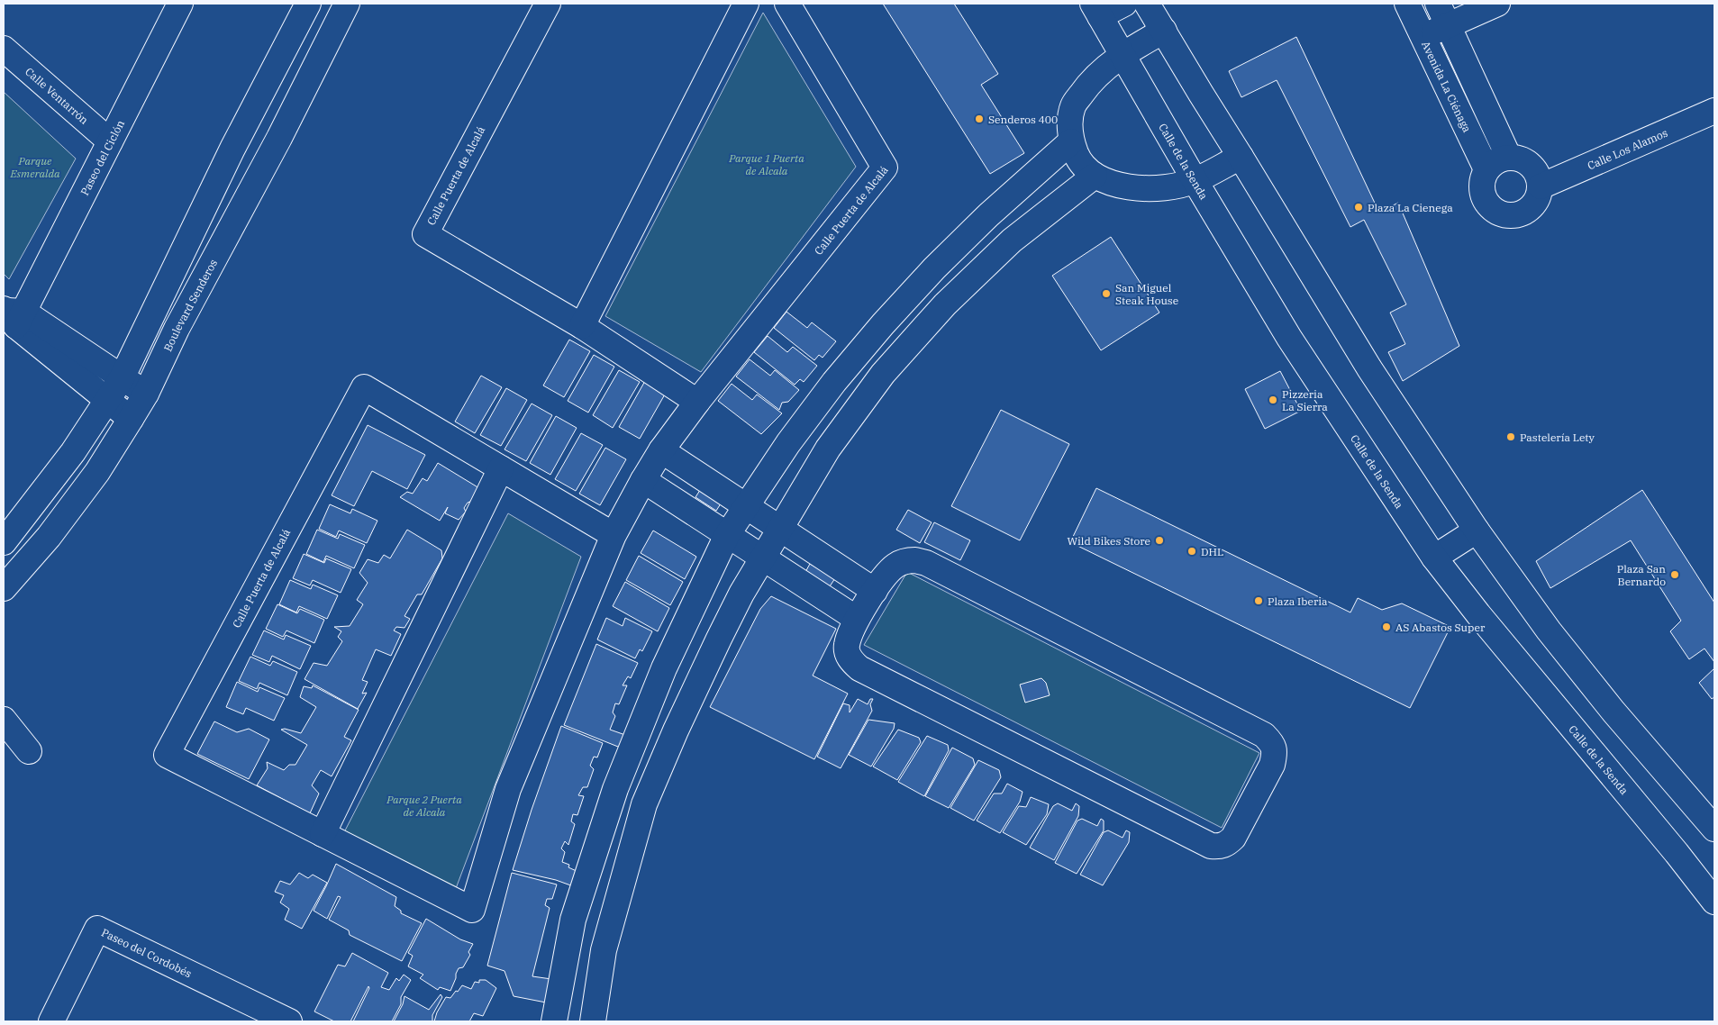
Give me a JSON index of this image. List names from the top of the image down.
{
  "streets": {
    "street": [
      "Avenida La Ciénaga",
      "Calle Ventarrón",
      "Calle Los Alamos",
      "Paseo del Ciclón",
      "Calle de la Senda",
      "Calle Puerta de Alcalá",
      "Boulevard Senderos",
      "Paseo del Cordobés"
    ]
  },
  "crossings": [
    ["Avenida La Ciénaga", "Calle Los Alamos"],
    ["Calle Ventarrón", "Paseo del Ciclón"]
  ],
  "parks": ["Parque 1 Puerta de Alcala", "Parque Esmeralda", "Parque 2 Puerta de Alcala"],
  "places": [
    "Senderos 400",
    "Plaza La Cienega",
    "San Miguel Steak House",
    "Pizzeria La Sierra",
    "Pastelería Lety",
    "Wild Bikes Store",
    "DHL",
    "Plaza San Bernardo",
    "Plaza Iberia",
    "AS Abastos Super"
  ]
}
